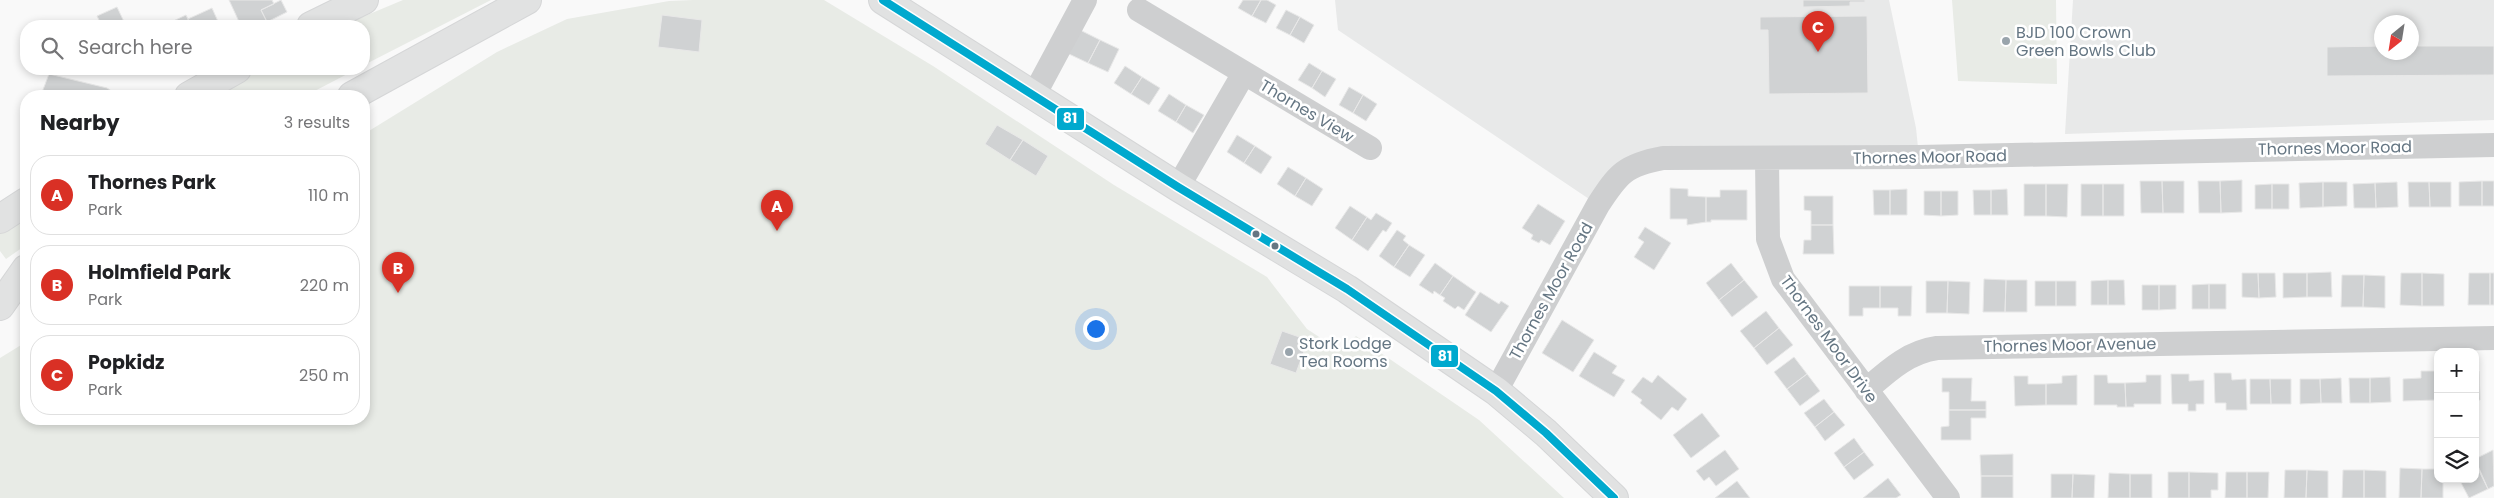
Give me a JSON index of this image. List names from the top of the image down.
{
  "streets": {
    "street": [
      "Thornes View",
      "Thornes Moor Road",
      "Thornes Moor Drive",
      "Thornes Moor Avenue"
    ]
  },
  "crossings": [
    ["Thornes Moor Road", "Thornes Moor Drive"],
    ["Thornes Moor Drive", "Thornes Moor Avenue"]
  ],
  "places": ["BJD 100 Crown Green Bowls Club", "Stork Lodge Tea Rooms"],
  "lines": ["transit line 81"],
  "north": "bottom left",
  "page": {
    "pins": ["C", "A", "B"],
    "search": "Search here",
    "heading": ["Nearby", "3 results"],
    "list": [
      {
        "mark": "A",
        "name": "Thornes Park",
        "note": "Park",
        "value": "110 m"
      },
      {
        "mark": "B",
        "name": "Holmfield Park",
        "note": "Park",
        "value": "220 m"
      },
      {
        "mark": "C",
        "name": "Popkidz",
        "note": "Park",
        "value": "250 m"
      }
    ],
    "map_buttons": ["+", "−"]
  }
}
